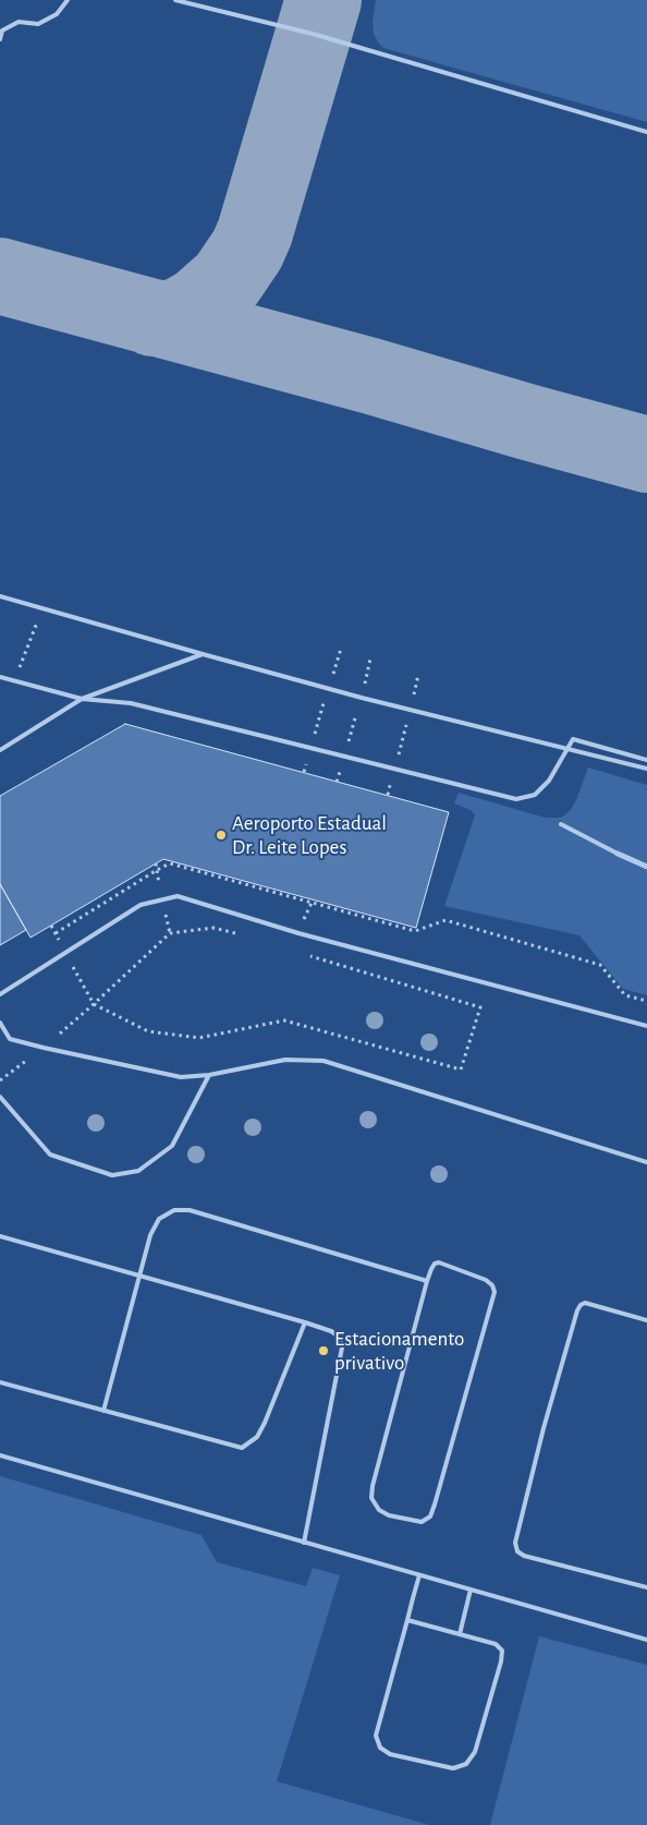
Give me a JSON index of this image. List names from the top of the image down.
{
  "places": ["Aeroporto Estadual Dr. Leite Lopes", "Estacionamento privativo"]
}
